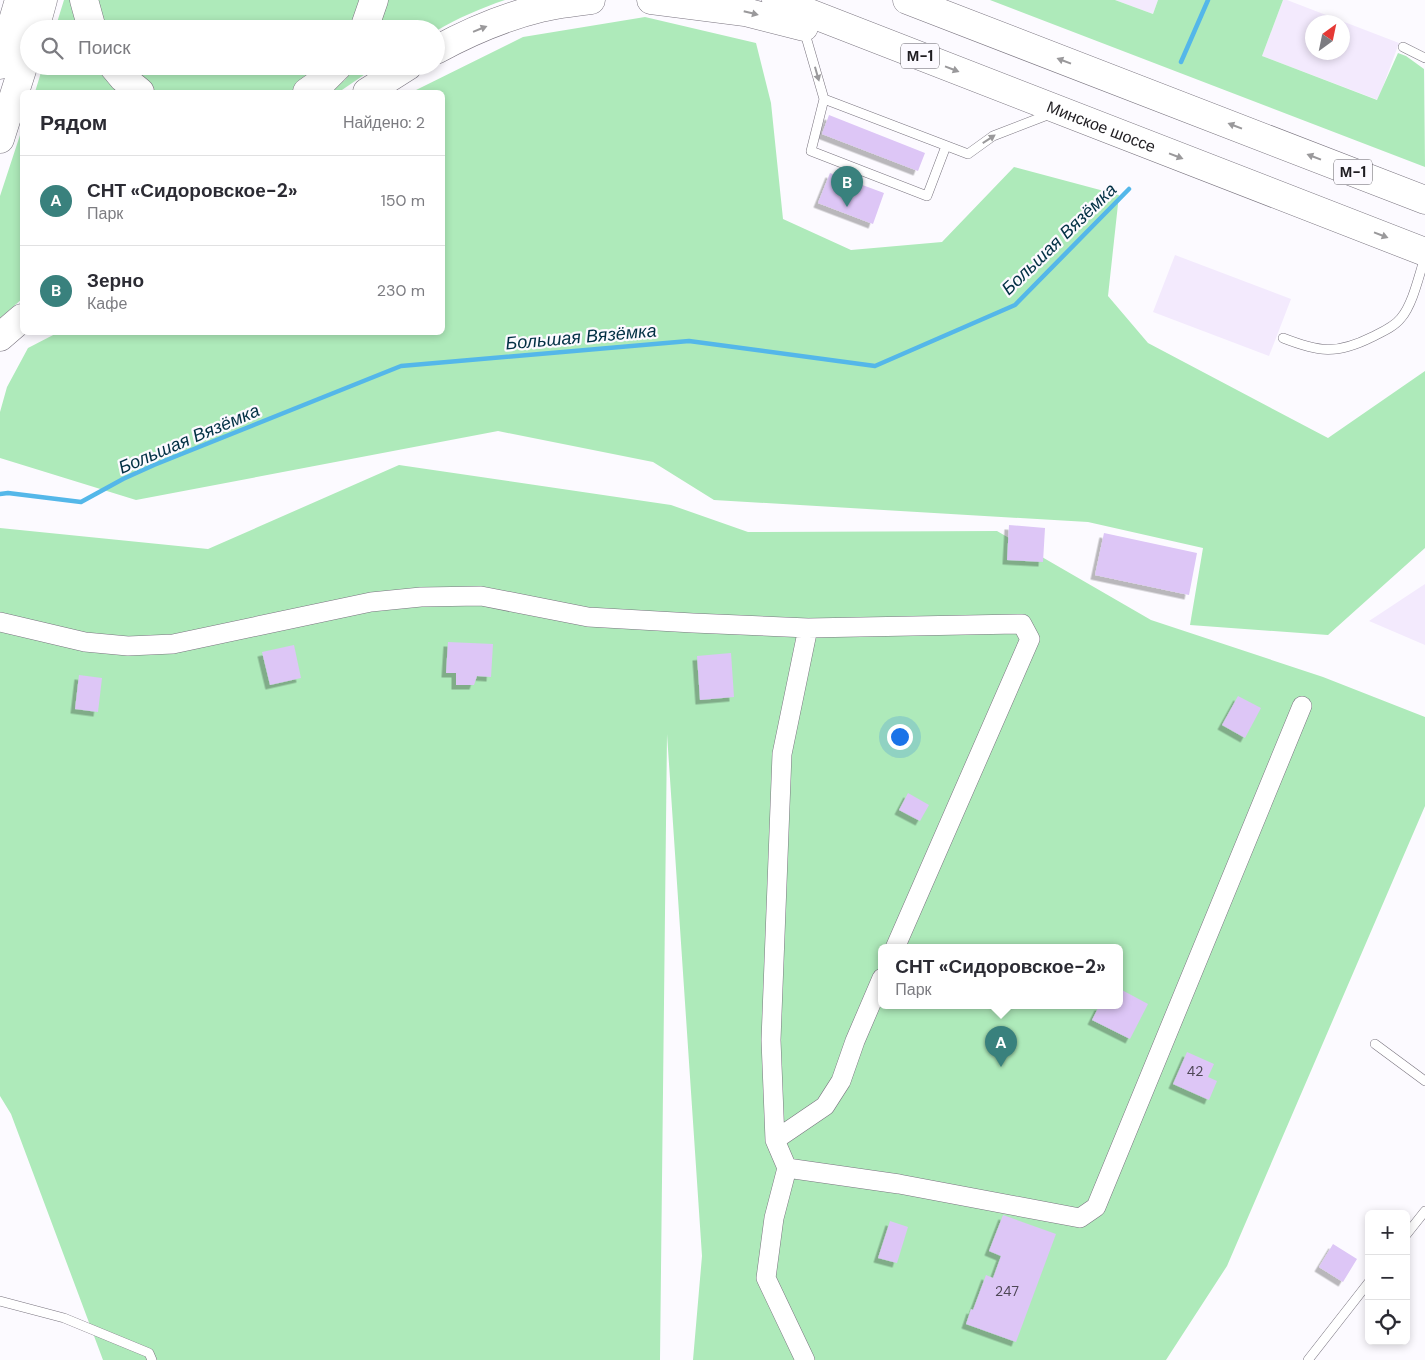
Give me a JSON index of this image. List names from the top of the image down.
{
  "streets": {
    "highway": ["М-1", "Минское шоссе"]
  },
  "water": ["Большая Вязёмка"],
  "house_numbers": ["42", "247"],
  "north": "top right",
  "page": {
    "search": "Поиск",
    "heading": ["Рядом", "Найдено: 2"],
    "list": [
      {
        "mark": "A",
        "name": "СНТ «Сидоровское-2»",
        "note": "Парк",
        "value": "150 m"
      },
      {
        "mark": "B",
        "name": "Зерно",
        "note": "Кафе",
        "value": "230 m"
      }
    ],
    "pins": ["B", "A"],
    "popup": ["СНТ «Сидоровское-2»", "Парк"],
    "map_buttons": ["+", "−"]
  }
}
